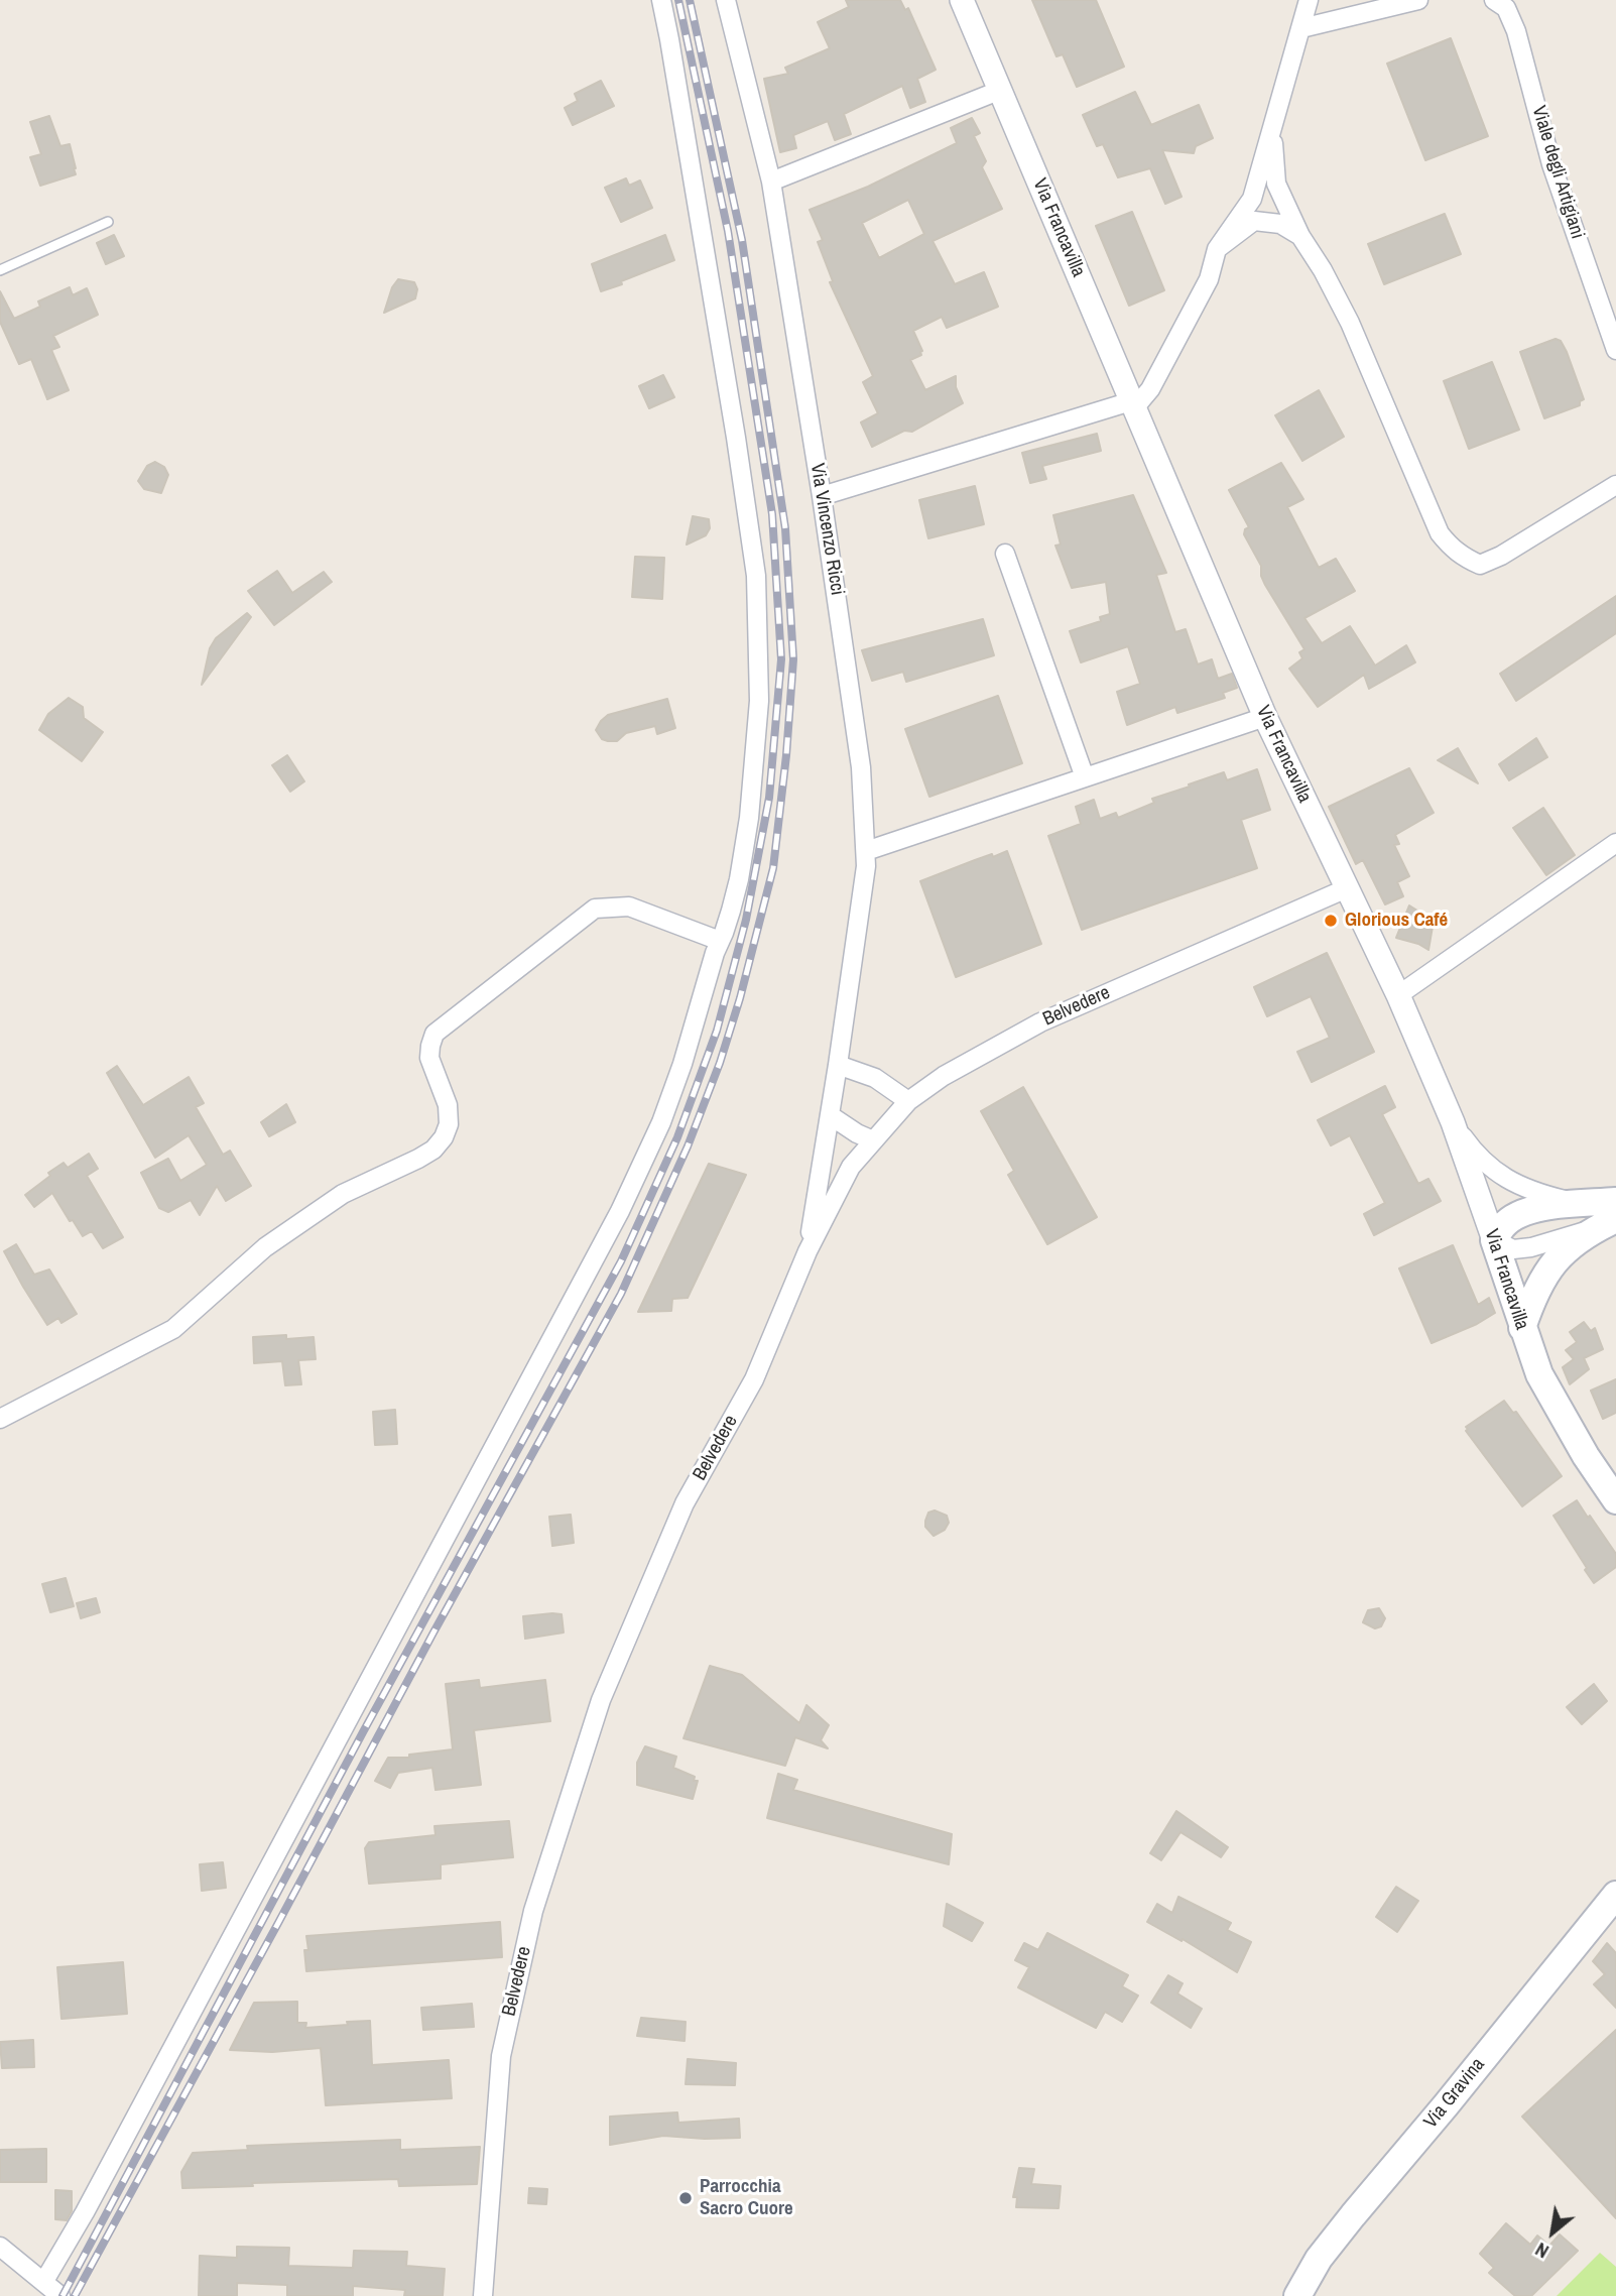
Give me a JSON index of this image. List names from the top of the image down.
{
  "streets": {
    "main road": ["Via Francavilla", "Via Gravina"],
    "street": ["Viale degli Artigiani", "Via Vincenzo Ricci", "Belvedere"]
  },
  "crossings": [
    ["Via Francavilla", "Belvedere"],
    ["Via Vincenzo Ricci", "Belvedere"]
  ],
  "places": ["Glorious Café", "Parrocchia Sacro Cuore"],
  "north": "bottom left"
}
